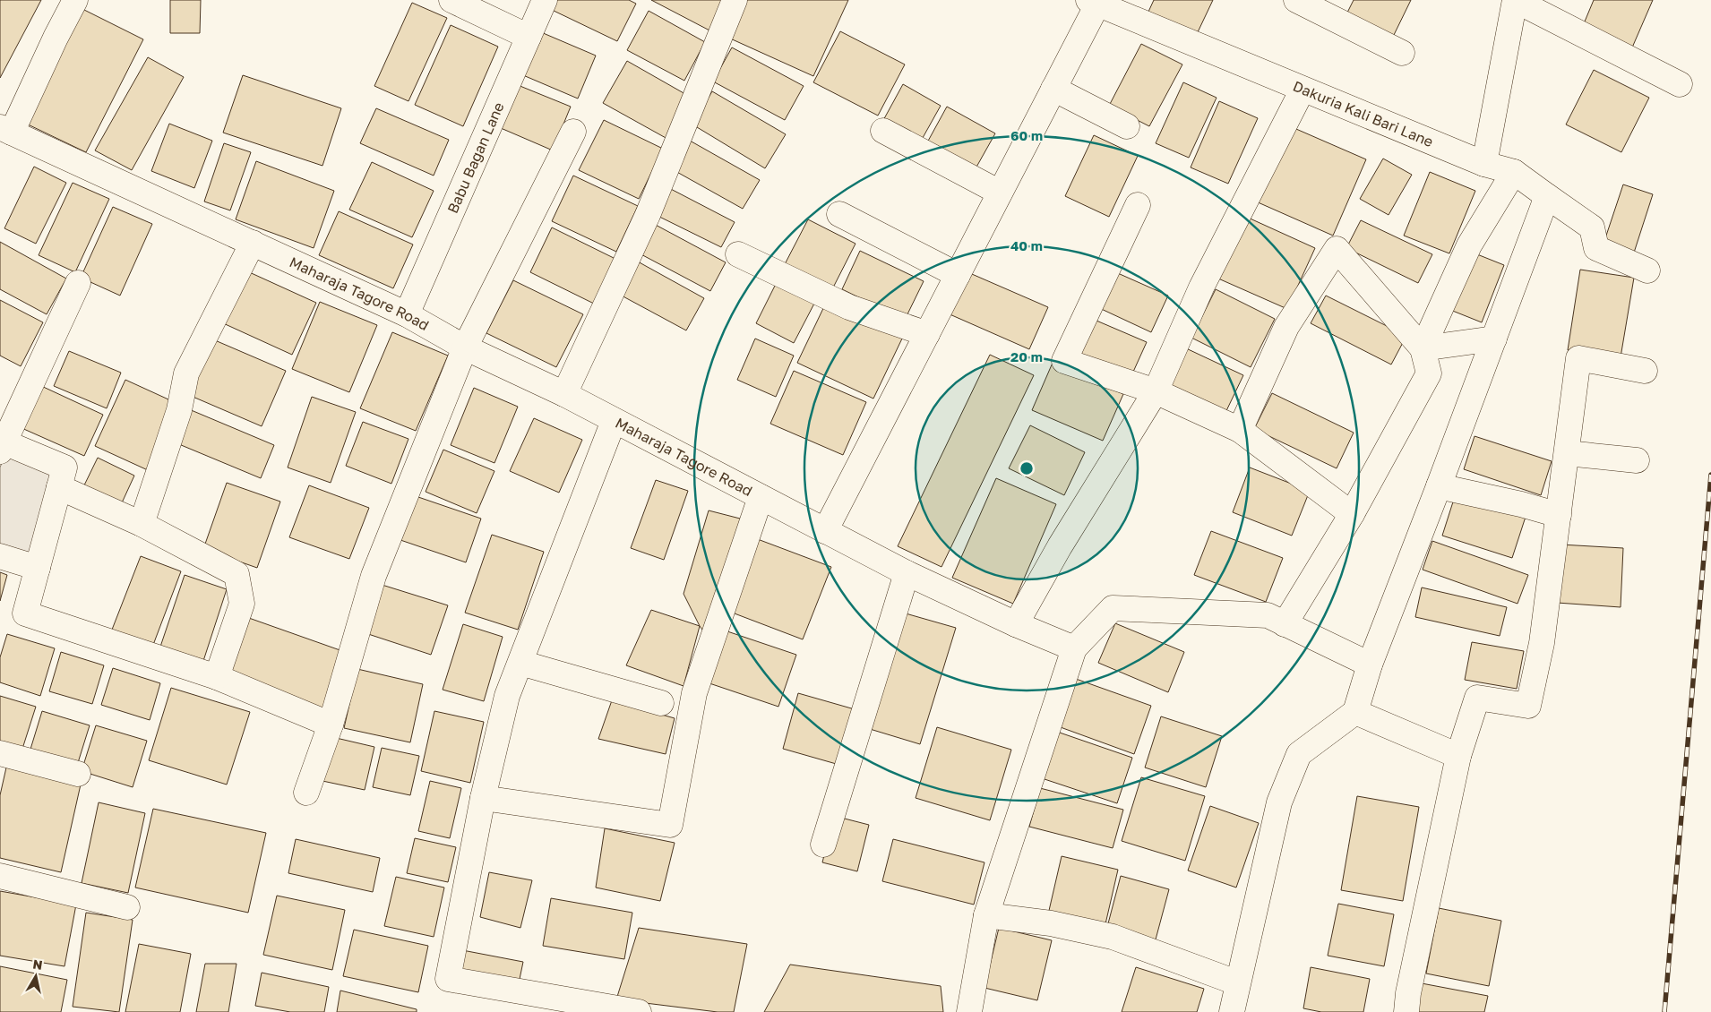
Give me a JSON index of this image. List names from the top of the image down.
{
  "streets": {
    "street": ["Dakuria Kali Bari Lane", "Babu Bagan Lane", "Maharaja Tagore Road"]
  },
  "crossings": [
    ["Babu Bagan Lane", "Maharaja Tagore Road"]
  ],
  "north": "top",
  "rings": ["60 m", "40 m", "20 m"]
}
